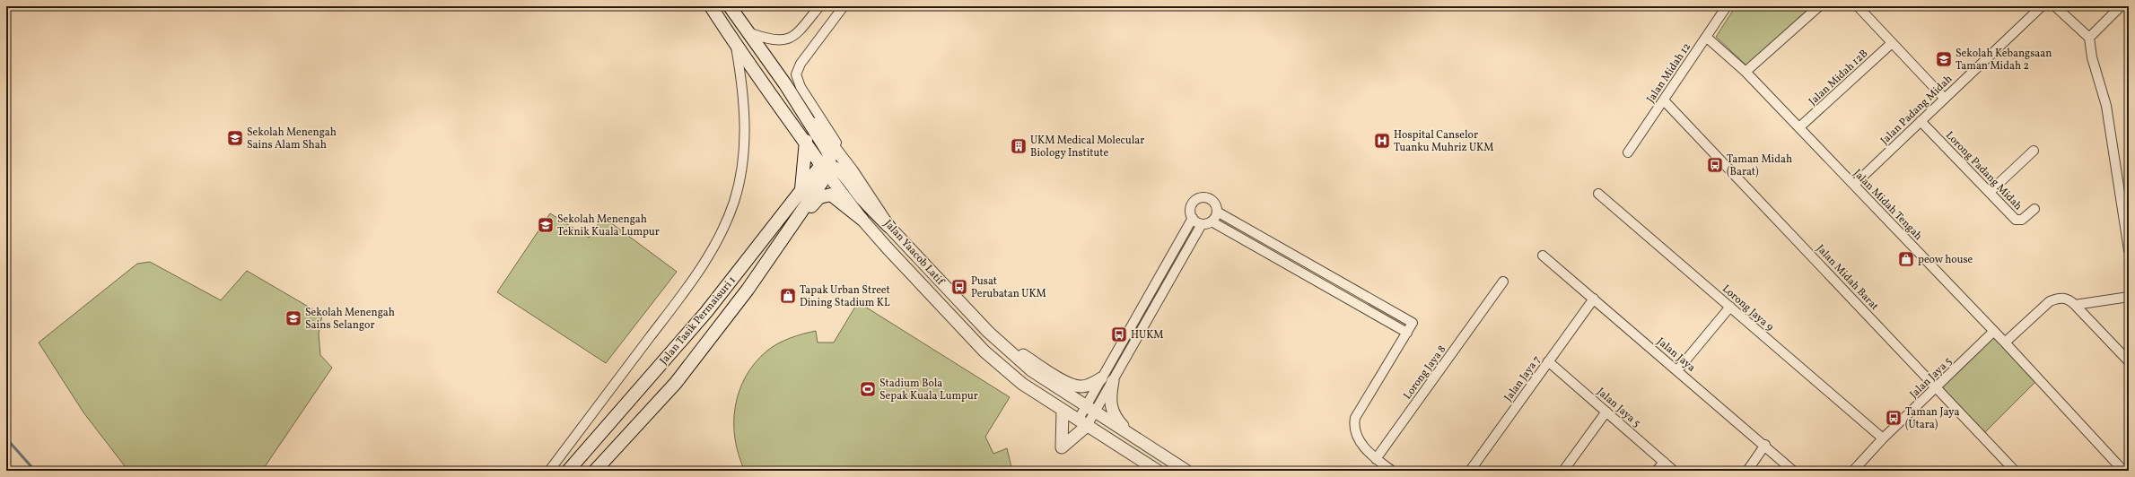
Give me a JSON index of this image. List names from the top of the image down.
{
  "streets": {
    "main road": ["Jalan Yaacob Latif", "Jalan Tasik Permaisuri 1"],
    "street": [
      "Jalan Midah 12",
      "Jalan Midah 12B",
      "Jalan Padang Midah",
      "Lorong Padang Midah",
      "Jalan Midah Tengah",
      "Jalan Midah Barat",
      "Lorong Jaya 9",
      "Jalan Jaya",
      "Lorong Jaya 8",
      "Jalan Jaya 5",
      "Jalan Jaya 7"
    ]
  },
  "crossings": [
    ["Jalan Midah 12", "Jalan Midah Tengah"],
    ["Jalan Midah 12", "Jalan Midah Barat"],
    ["Jalan Midah 12B", "Jalan Midah Tengah"],
    ["Jalan Padang Midah", "Lorong Padang Midah"],
    ["Jalan Padang Midah", "Jalan Midah Tengah"],
    ["Jalan Midah Tengah", "Jalan Jaya 5"],
    ["Jalan Yaacob Latif", "Jalan Tasik Permaisuri 1"],
    ["Jalan Midah Barat", "Jalan Jaya 5"],
    ["Lorong Jaya 9", "Jalan Jaya 5"],
    ["Jalan Jaya", "Jalan Jaya 7"],
    ["Jalan Jaya 5", "Jalan Jaya 7"]
  ],
  "places": {
    "school or university": [
      "Sekolah Kebangsaan Taman Midah 2",
      "Sekolah Menengah Sains Alam Shah",
      "Sekolah Menengah Teknik Kuala Lumpur",
      "Sekolah Menengah Sains Selangor"
    ],
    "hospital": ["Hospital Canselor Tuanku Muhriz UKM"],
    "building": ["UKM Medical Molecular Biology Institute"],
    "bus stop": [
      "Taman Midah (Barat)",
      "Pusat Perubatan UKM",
      "HUKM",
      "Taman Jaya (Utara)"
    ],
    "shop": ["peow house", "Tapak Urban Street Dining Stadium KL"],
    "sports": ["Stadium Bola Sepak Kuala Lumpur"]
  }
}
